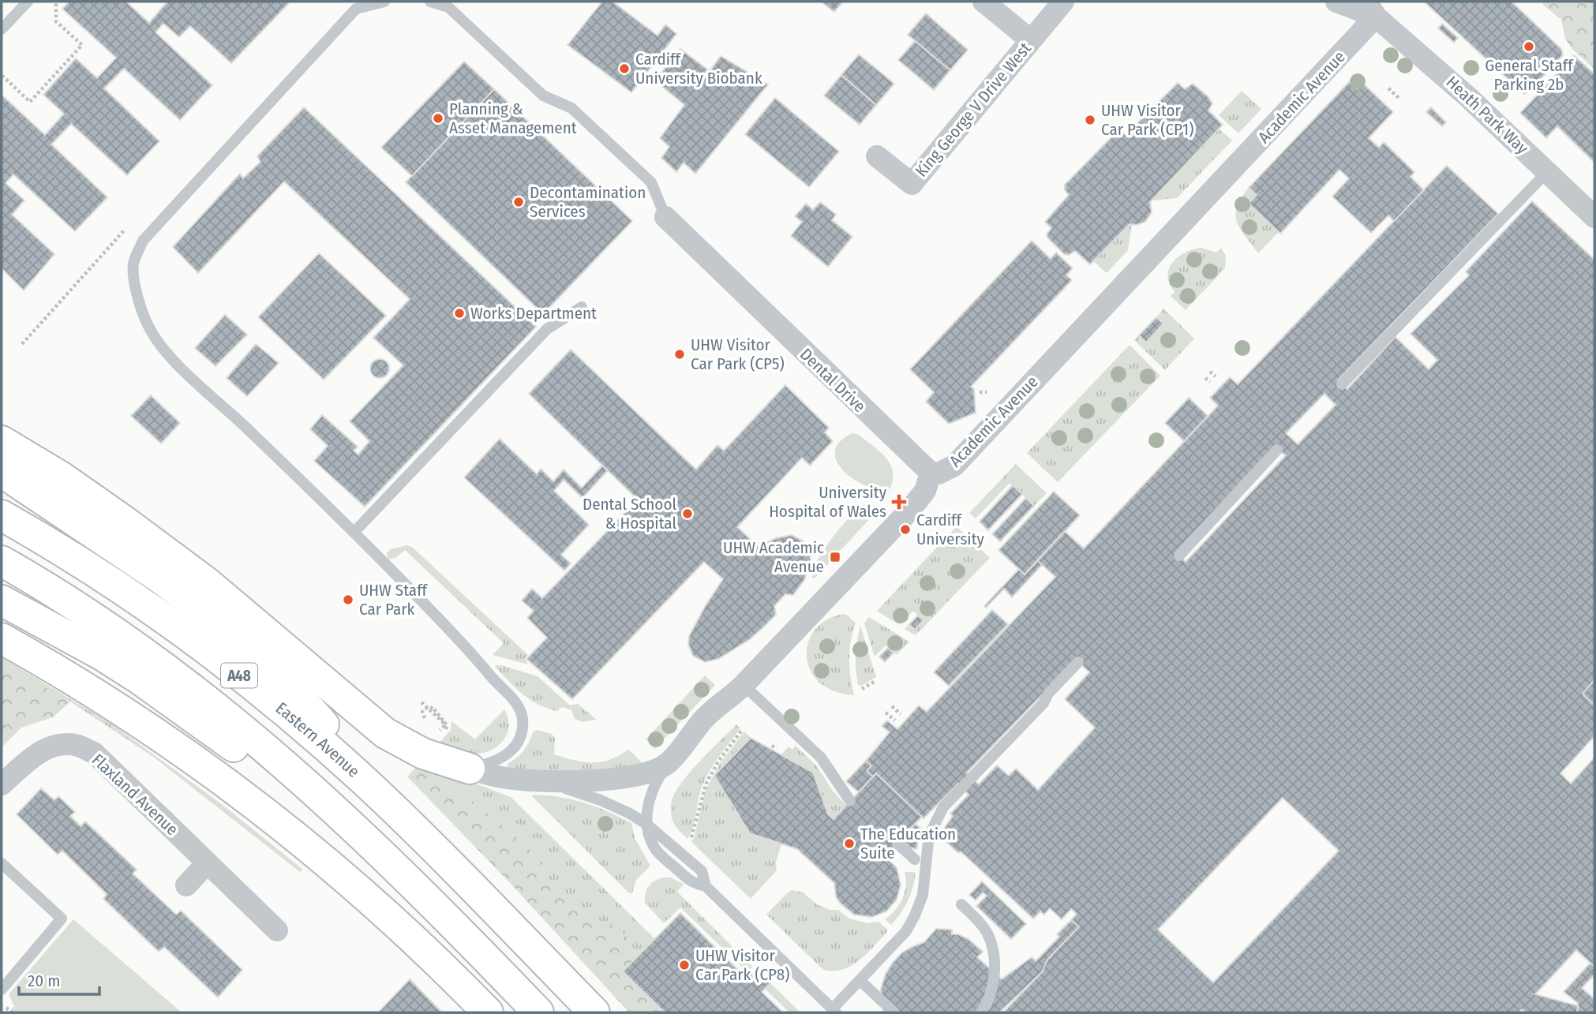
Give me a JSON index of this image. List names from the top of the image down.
{
  "streets": {
    "highway": ["A48", "Eastern Avenue"],
    "street": [
      "Academic Avenue",
      "King George V Drive West",
      "Heath Park Way",
      "Dental Drive",
      "Flaxland Avenue"
    ]
  },
  "crossings": [
    ["Academic Avenue", "Heath Park Way"],
    ["Academic Avenue", "Dental Drive"]
  ],
  "places": {
    "other": [
      "General Staff Parking 2b",
      "Cardiff University Biobank",
      "Planning & Asset Management",
      "UHW Visitor Car Park (CP1)",
      "Decontamination Services",
      "Works Department",
      "UHW Visitor Car Park (CP5)",
      "Dental School & Hospital",
      "Cardiff University",
      "UHW Staff Car Park",
      "The Education Suite",
      "UHW Visitor Car Park (CP8)"
    ],
    "health": ["University Hospital of Wales"],
    "transit": ["UHW Academic Avenue"]
  },
  "scale_bar": "20 m"
}
